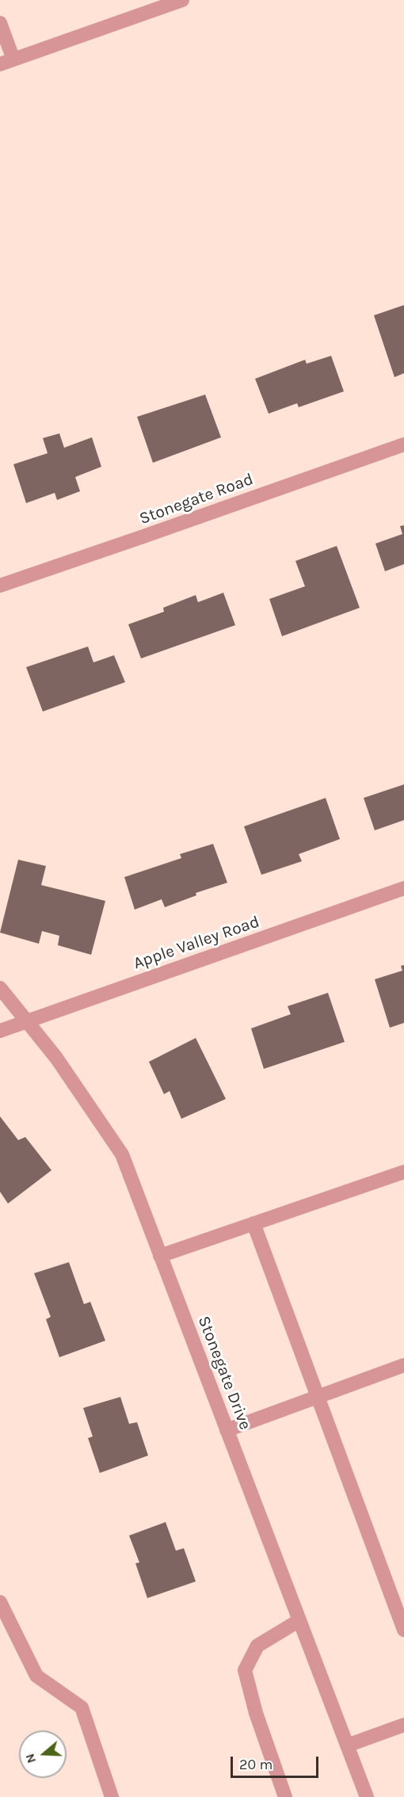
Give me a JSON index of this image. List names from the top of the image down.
{
  "streets": {
    "street": ["Stonegate Road", "Apple Valley Road", "Stonegate Drive"]
  },
  "crossings": [
    ["Apple Valley Road", "Stonegate Drive"]
  ],
  "scale_bar": "20 m",
  "north": "left"
}
